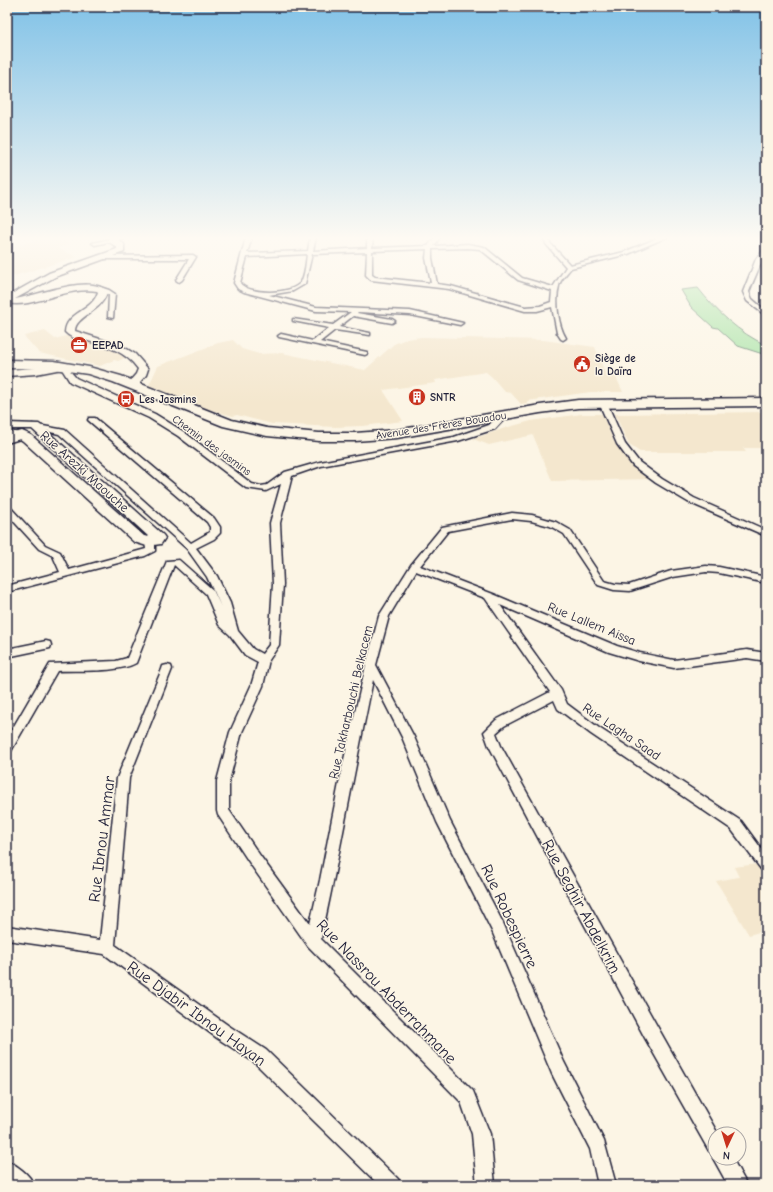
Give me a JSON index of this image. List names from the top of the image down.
{
  "streets": {
    "main road": ["Avenue des Frères Bouadou"],
    "street": [
      "Chemin des jasmins",
      "Rue Arezki Maouche",
      "Rue Lallem Aissa",
      "Rue Takharbouchi Belkacem",
      "Rue Lagha Saad",
      "Rue Ibnou Ammar",
      "Rue Seghir Abdelkrim",
      "Rue Robespierre",
      "Rue Nassrou Abderrahmane",
      "Rue Djabir Ibnou Hayan"
    ]
  },
  "crossings": [
    ["Avenue des Frères Bouadou", "Chemin des jasmins"],
    ["Chemin des jasmins", "Rue Nassrou Abderrahmane"],
    ["Rue Lallem Aissa", "Rue Takharbouchi Belkacem"],
    ["Rue Lallem Aissa", "Rue Lagha Saad"],
    ["Rue Takharbouchi Belkacem", "Rue Robespierre"],
    ["Rue Takharbouchi Belkacem", "Rue Nassrou Abderrahmane"],
    ["Rue Lagha Saad", "Rue Seghir Abdelkrim"],
    ["Rue Ibnou Ammar", "Rue Djabir Ibnou Hayan"]
  ],
  "places": {
    "office": ["EEPAD"],
    "public building": ["Siège de la Daïra"],
    "building": ["SNTR"],
    "bus stop": ["Les Jasmins"]
  },
  "north": "bottom"
}
